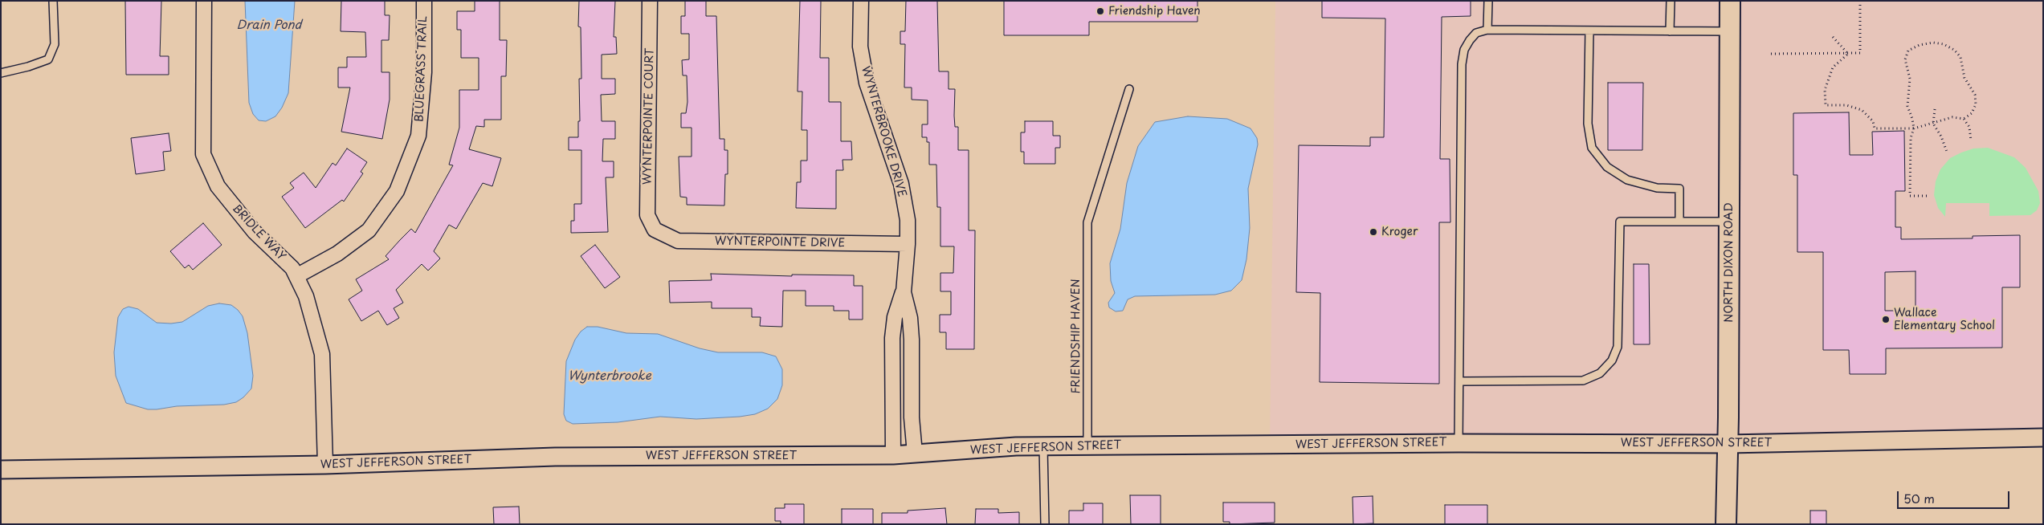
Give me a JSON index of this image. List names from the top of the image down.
{
  "streets": {
    "main road": ["NORTH DIXON ROAD"],
    "street": [
      "BLUEGRASS TRAIL",
      "WYNTERPOINTE COURT",
      "WYNTERBROOKE DRIVE",
      "BRIDLE WAY",
      "WYNTERPOINTE DRIVE",
      "WEST JEFFERSON STREET"
    ],
    "lane": ["FRIENDSHIP HAVEN"]
  },
  "crossings": [
    ["BLUEGRASS TRAIL", "BRIDLE WAY"],
    ["WYNTERPOINTE COURT", "WYNTERPOINTE DRIVE"],
    ["WYNTERBROOKE DRIVE", "WYNTERPOINTE DRIVE"],
    ["WYNTERBROOKE DRIVE", "WEST JEFFERSON STREET"],
    ["BRIDLE WAY", "WEST JEFFERSON STREET"],
    ["NORTH DIXON ROAD", "WEST JEFFERSON STREET"],
    ["FRIENDSHIP HAVEN", "WEST JEFFERSON STREET"]
  ],
  "water": ["Drain Pond", "Wynterbrooke"],
  "places": ["Friendship Haven", "Kroger", "Wallace Elementary School"],
  "scale_bar": "50 m"
}
